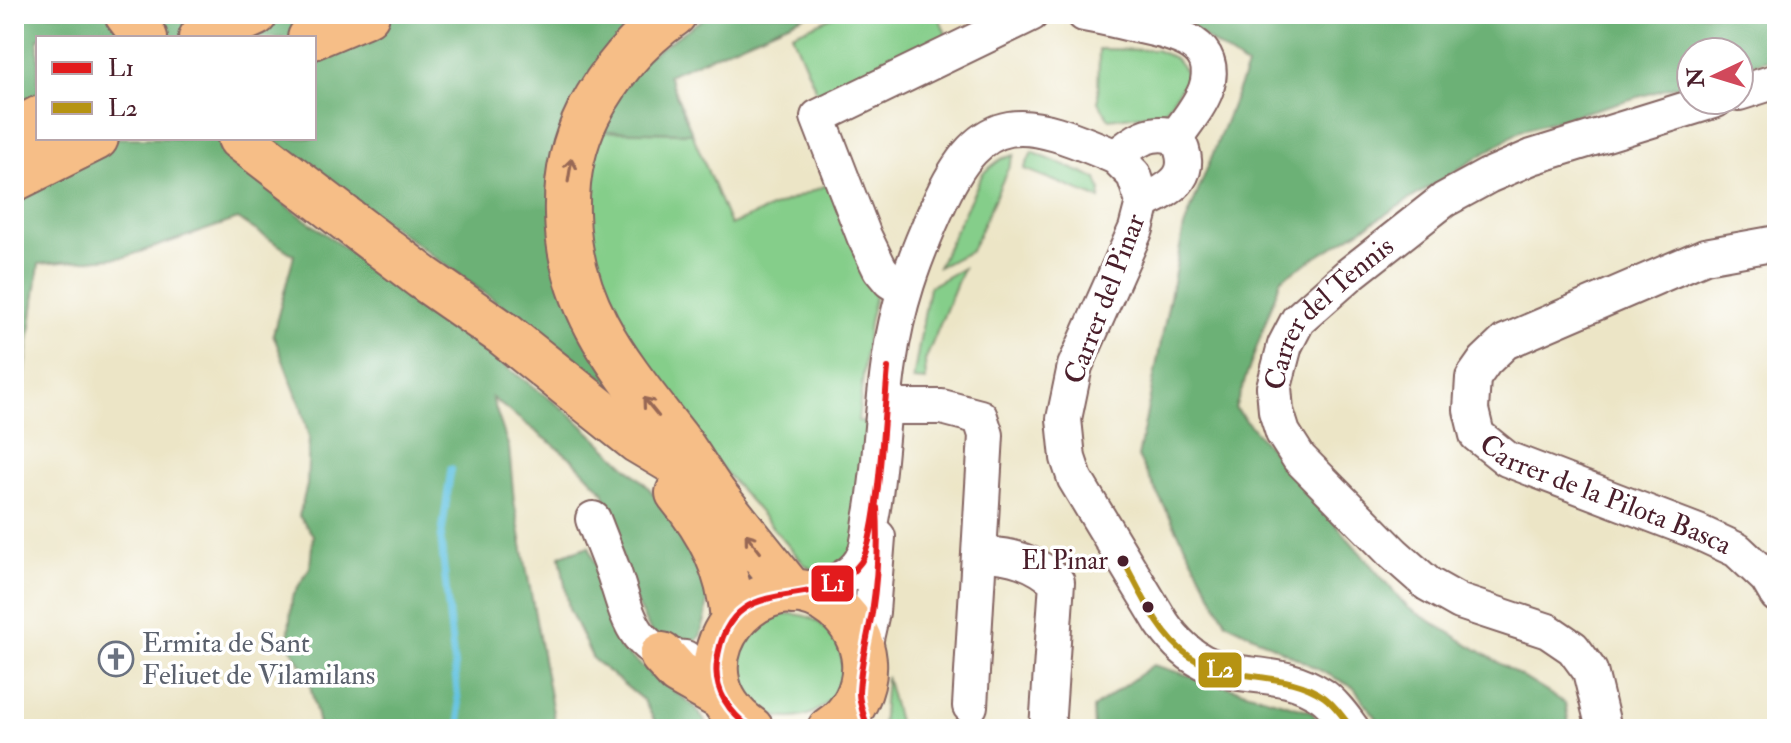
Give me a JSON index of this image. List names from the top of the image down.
{
  "streets": {
    "street": ["Carrer del Pinar", "Carrer del Tennis", "Carrer de la Pilota Basca"]
  },
  "places": {
    "other": ["El Pinar"],
    "church": ["Ermita de Sant Feliuet de Vilamilans"]
  },
  "lines": ["transit line L1", "transit line L2"],
  "legend": ["L1", "L2"],
  "north": "left"
}
